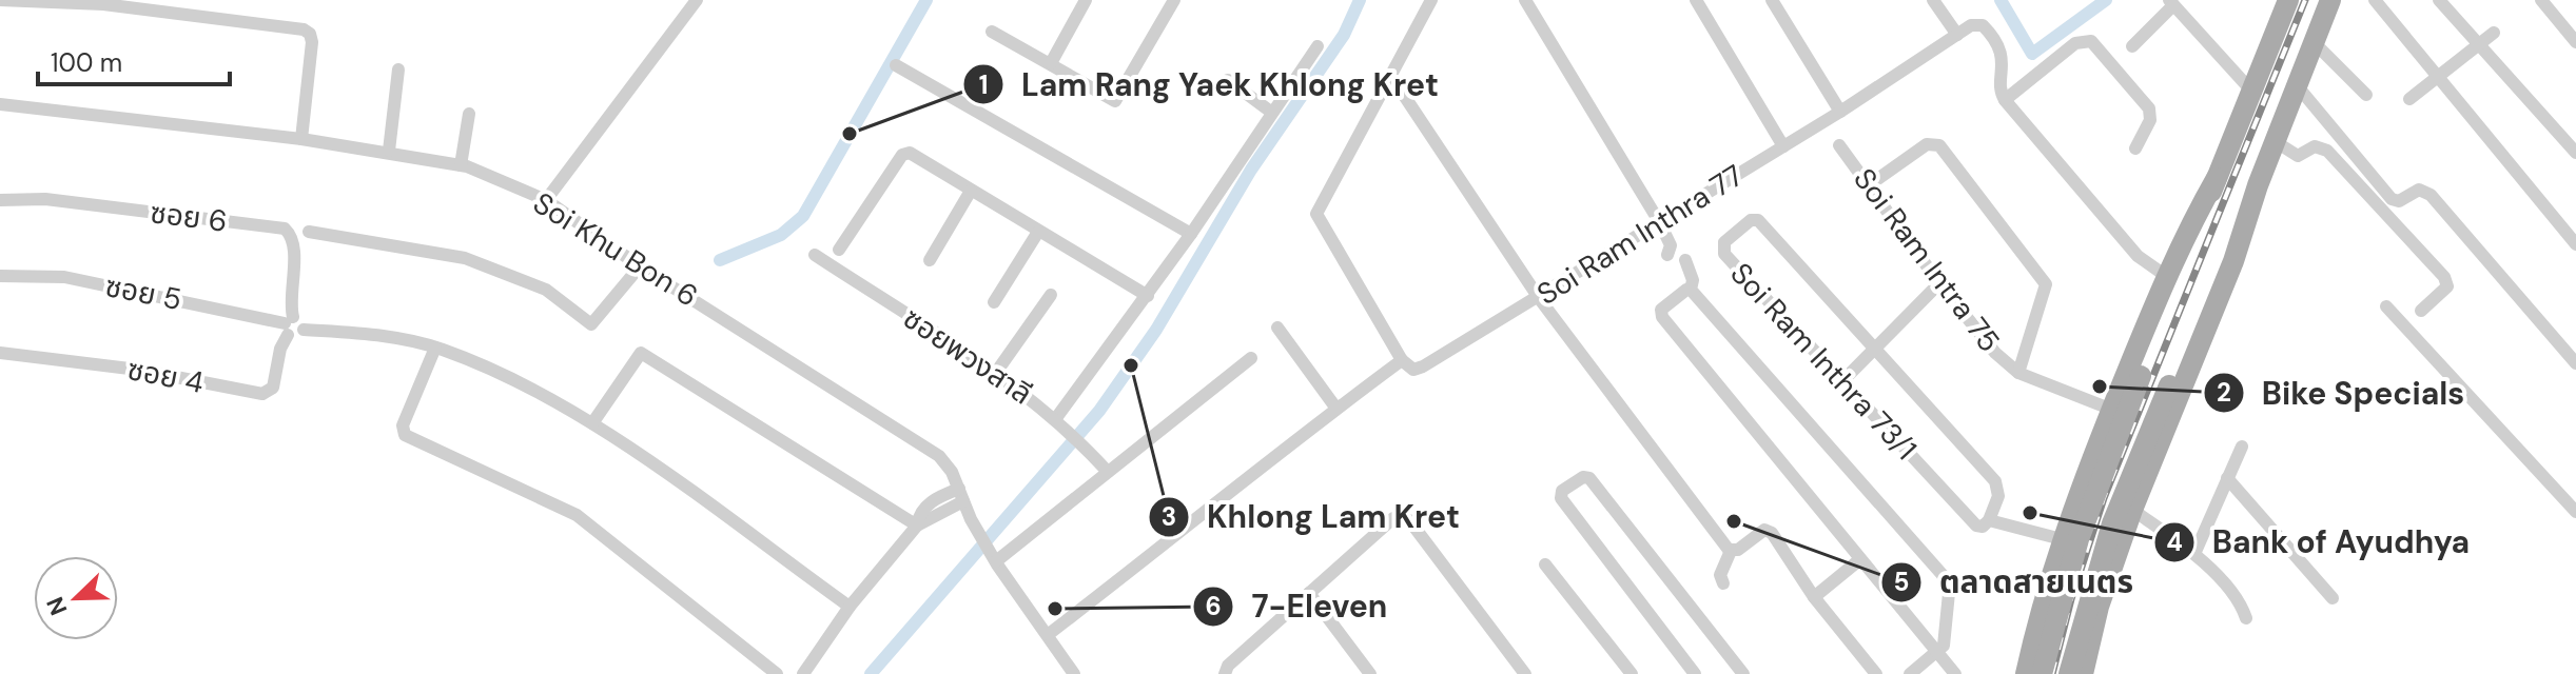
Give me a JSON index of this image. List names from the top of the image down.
{
  "streets": {
    "street": [
      "ซอย 6",
      "Soi Ram Inthra 77",
      "Soi Khu Bon 6",
      "Soi Ram Intra 75",
      "ซอย 5",
      "ซอยพวงสาลี",
      "Soi Ram Inthra 73/1",
      "ซอย 4"
    ]
  },
  "crossings": [
    ["ซอย 6", "ซอย 5"],
    ["ซอย 6", "ซอย 4"],
    ["ซอย 5", "ซอย 4"]
  ],
  "places": [
    "Lam Rang Yaek Khlong Kret",
    "Khlong Lam Kret",
    "Bike Specials",
    "Bank of Ayudhya",
    "ตลาดสายเนตร",
    "7-Eleven"
  ],
  "scale_bar": "100 m",
  "north": "bottom left"
}
